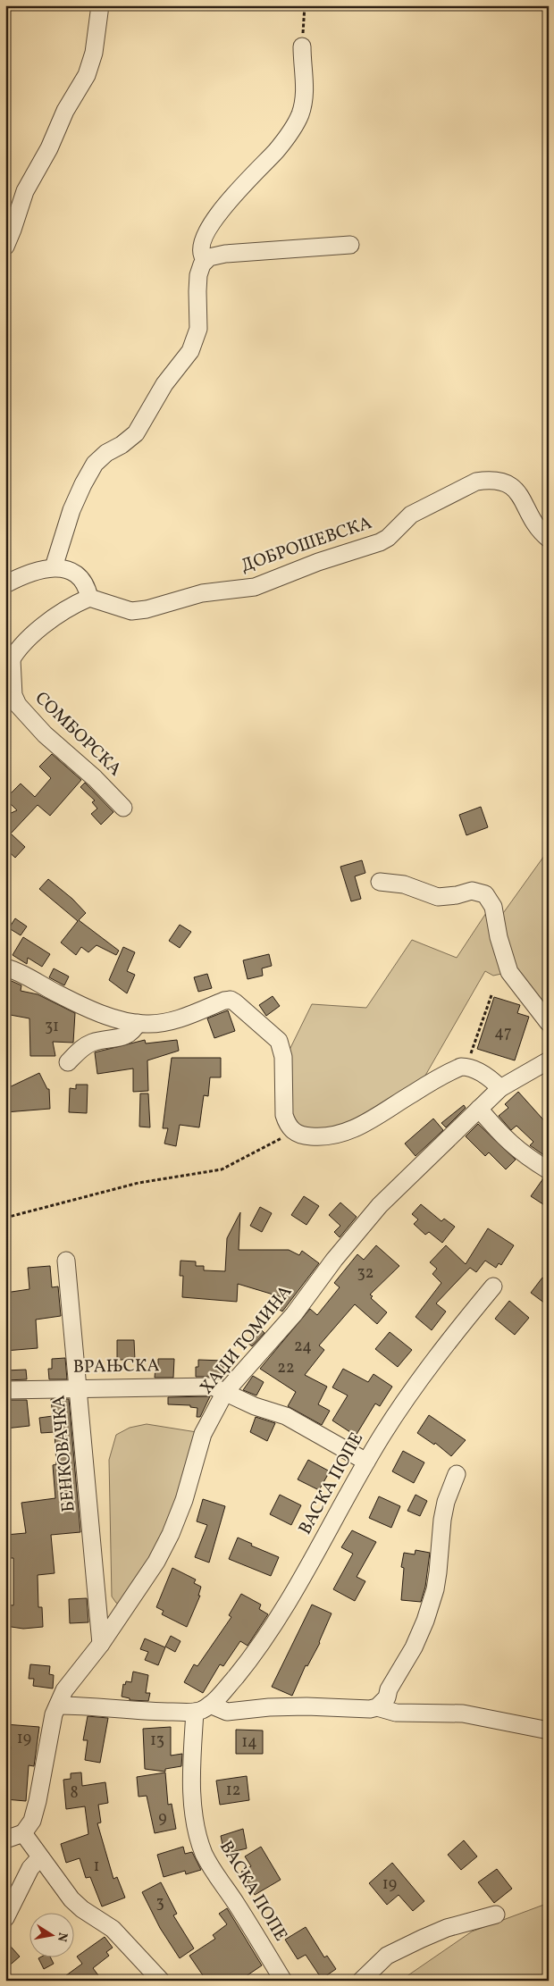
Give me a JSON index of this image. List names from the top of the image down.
{
  "streets": {
    "street": [
      "ДОБРОШЕВСКА",
      "СОМБОРСКА",
      "ХАЏИ ТОМИНА",
      "ВРАЊСКА",
      "БЕНКОВАЧКА",
      "ВАСКА ПОПЕ"
    ]
  },
  "crossings": [
    ["ХАЏИ ТОМИНА", "ВРАЊСКА"],
    ["ХАЏИ ТОМИНА", "БЕНКОВАЧКА"],
    ["ХАЏИ ТОМИНА", "ВАСКА ПОПЕ"],
    ["ВРАЊСКА", "БЕНКОВАЧКА"],
    ["ВРАЊСКА", "ВАСКА ПОПЕ"]
  ],
  "house_numbers": [
    "31",
    "47",
    "32",
    "24",
    "22",
    "19",
    "13",
    "14",
    "12",
    "8",
    "9",
    "1",
    "19",
    "3"
  ],
  "north": "right"
}
